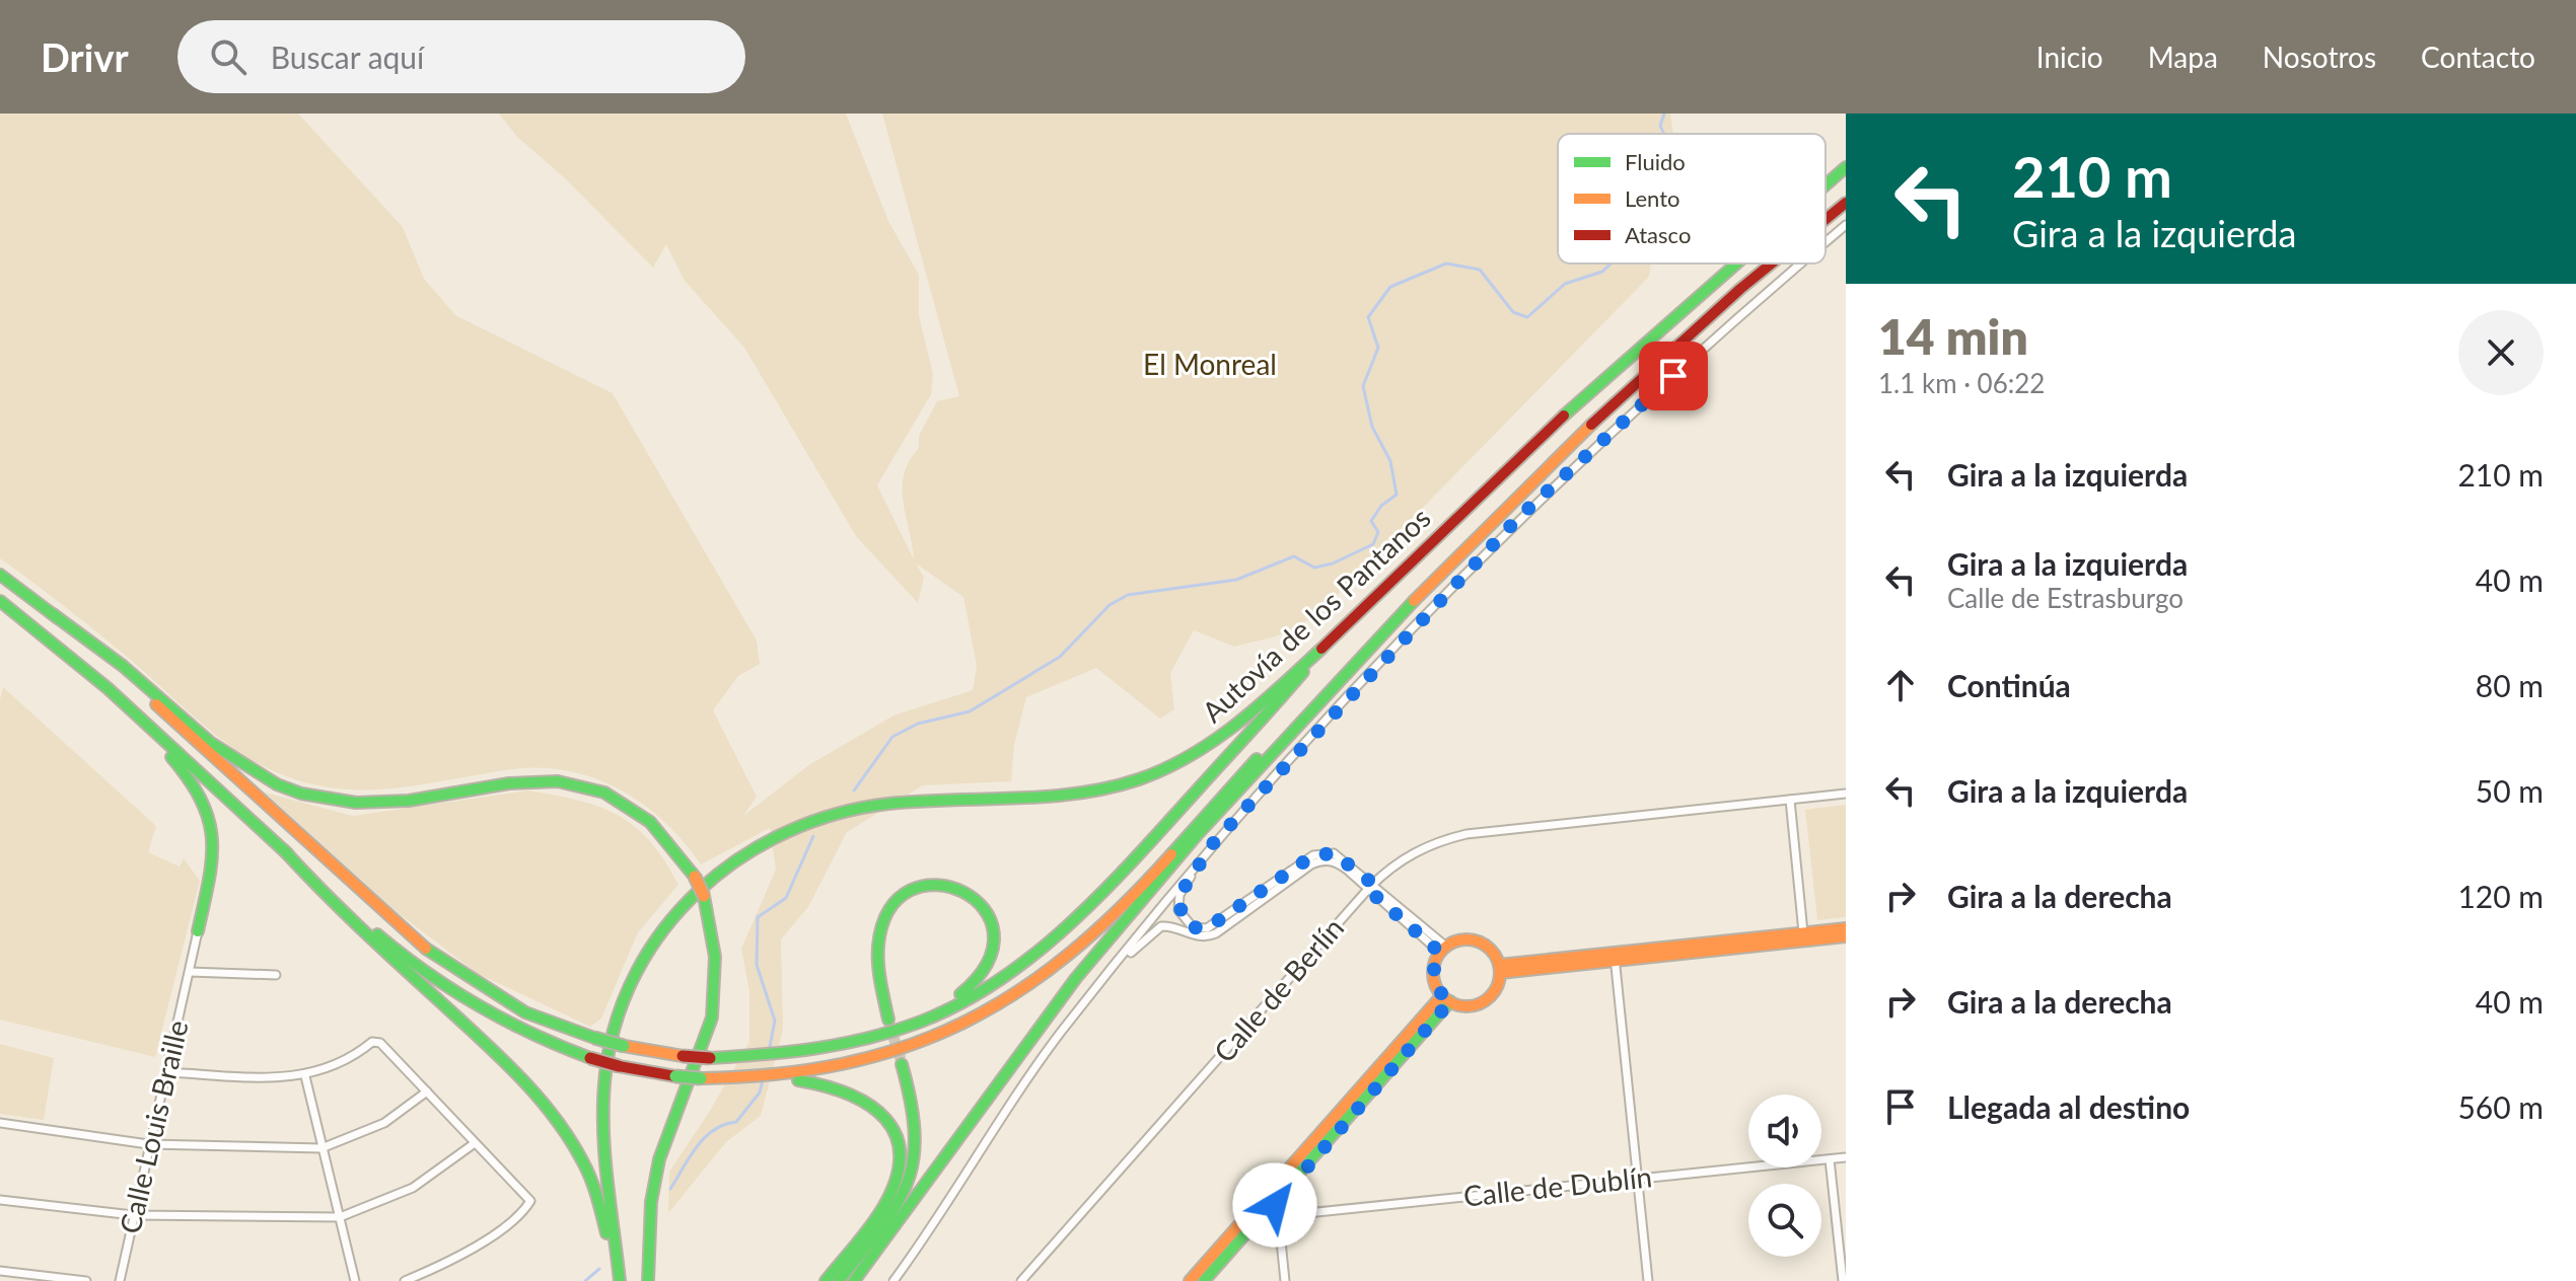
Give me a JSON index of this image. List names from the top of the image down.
{
  "streets": {
    "main road": ["Autovía de los Pantanos"],
    "street": ["Calle de Berlín", "Calle Louis Braille", "Calle de Dublín"]
  },
  "parks": ["El Monreal"],
  "legend": ["Fluido", "Lento", "Atasco"],
  "page": {
    "header": "Drivr",
    "search": "Buscar aquí",
    "nav": [
      "Inicio",
      "Mapa",
      "Nosotros",
      "Contacto"
    ],
    "turn": ["210 m", "Gira a la izquierda"],
    "heading": ["14 min", "1.1 km · 06:22"],
    "list": [
      {
        "name": "Gira a la izquierda",
        "value": "210 m"
      },
      {
        "name": "Gira a la izquierda",
        "note": "Calle de Estrasburgo",
        "value": "40 m"
      },
      {
        "name": "Continúa",
        "value": "80 m"
      },
      {
        "name": "Gira a la izquierda",
        "value": "50 m"
      },
      {
        "name": "Gira a la derecha",
        "value": "120 m"
      },
      {
        "name": "Gira a la derecha",
        "value": "40 m"
      },
      {
        "name": "Llegada al destino",
        "value": "560 m"
      }
    ]
  }
}
